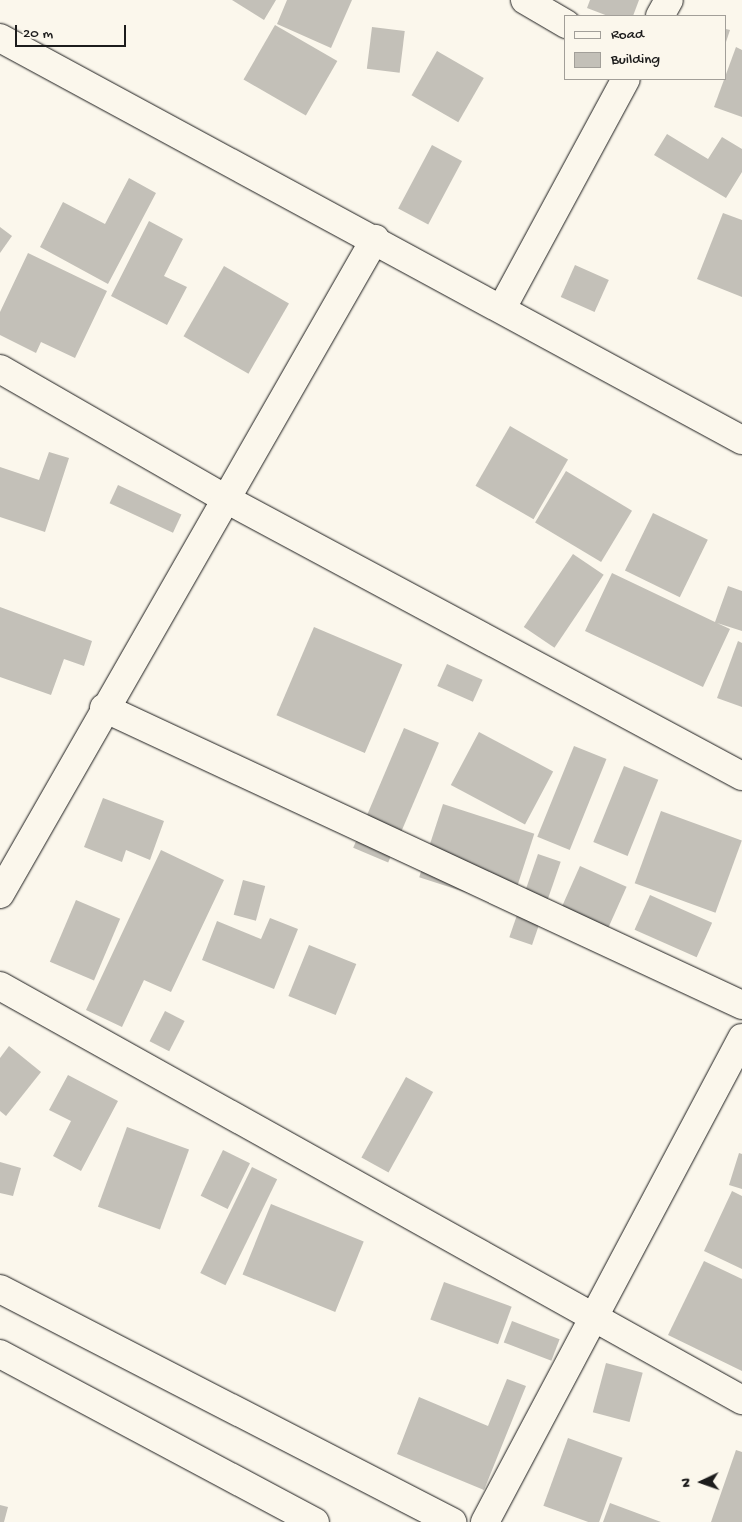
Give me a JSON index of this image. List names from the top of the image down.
{
  "legend": ["Road", "Building"],
  "scale_bar": "20 m",
  "north": "left"
}
